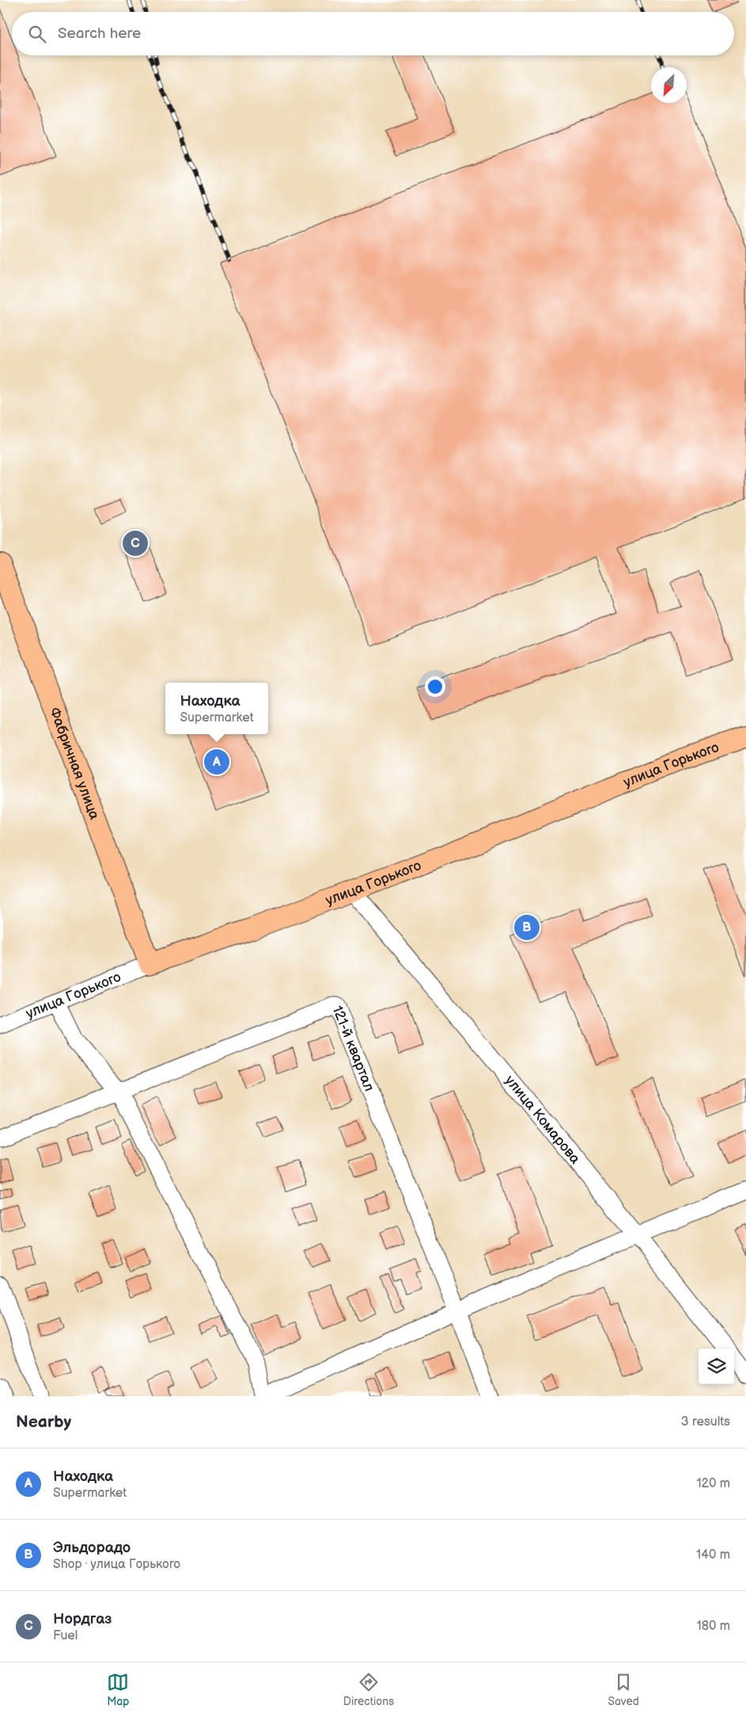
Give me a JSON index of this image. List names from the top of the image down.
{
  "streets": {
    "main road": ["Фабричная улица", "улица Горького"],
    "street": ["121-й квартал", "улица Комарова"]
  },
  "crossings": [
    ["Фабричная улица", "улица Горького"],
    ["улица Горького", "улица Комарова"]
  ],
  "north": "bottom left",
  "page": {
    "search": "Search here",
    "pins": ["C", "A", "B"],
    "popup": ["Находка", "Supermarket"],
    "heading": ["Nearby", "3 results"],
    "list": [
      {
        "mark": "A",
        "name": "Находка",
        "note": "Supermarket",
        "value": "120 m"
      },
      {
        "mark": "B",
        "name": "Эльдорадо",
        "note": "Shop · улица Горького",
        "value": "140 m"
      },
      {
        "mark": "C",
        "name": "Нордгаз",
        "note": "Fuel",
        "value": "180 m"
      }
    ],
    "nav": ["Map", "Directions", "Saved"]
  }
}
